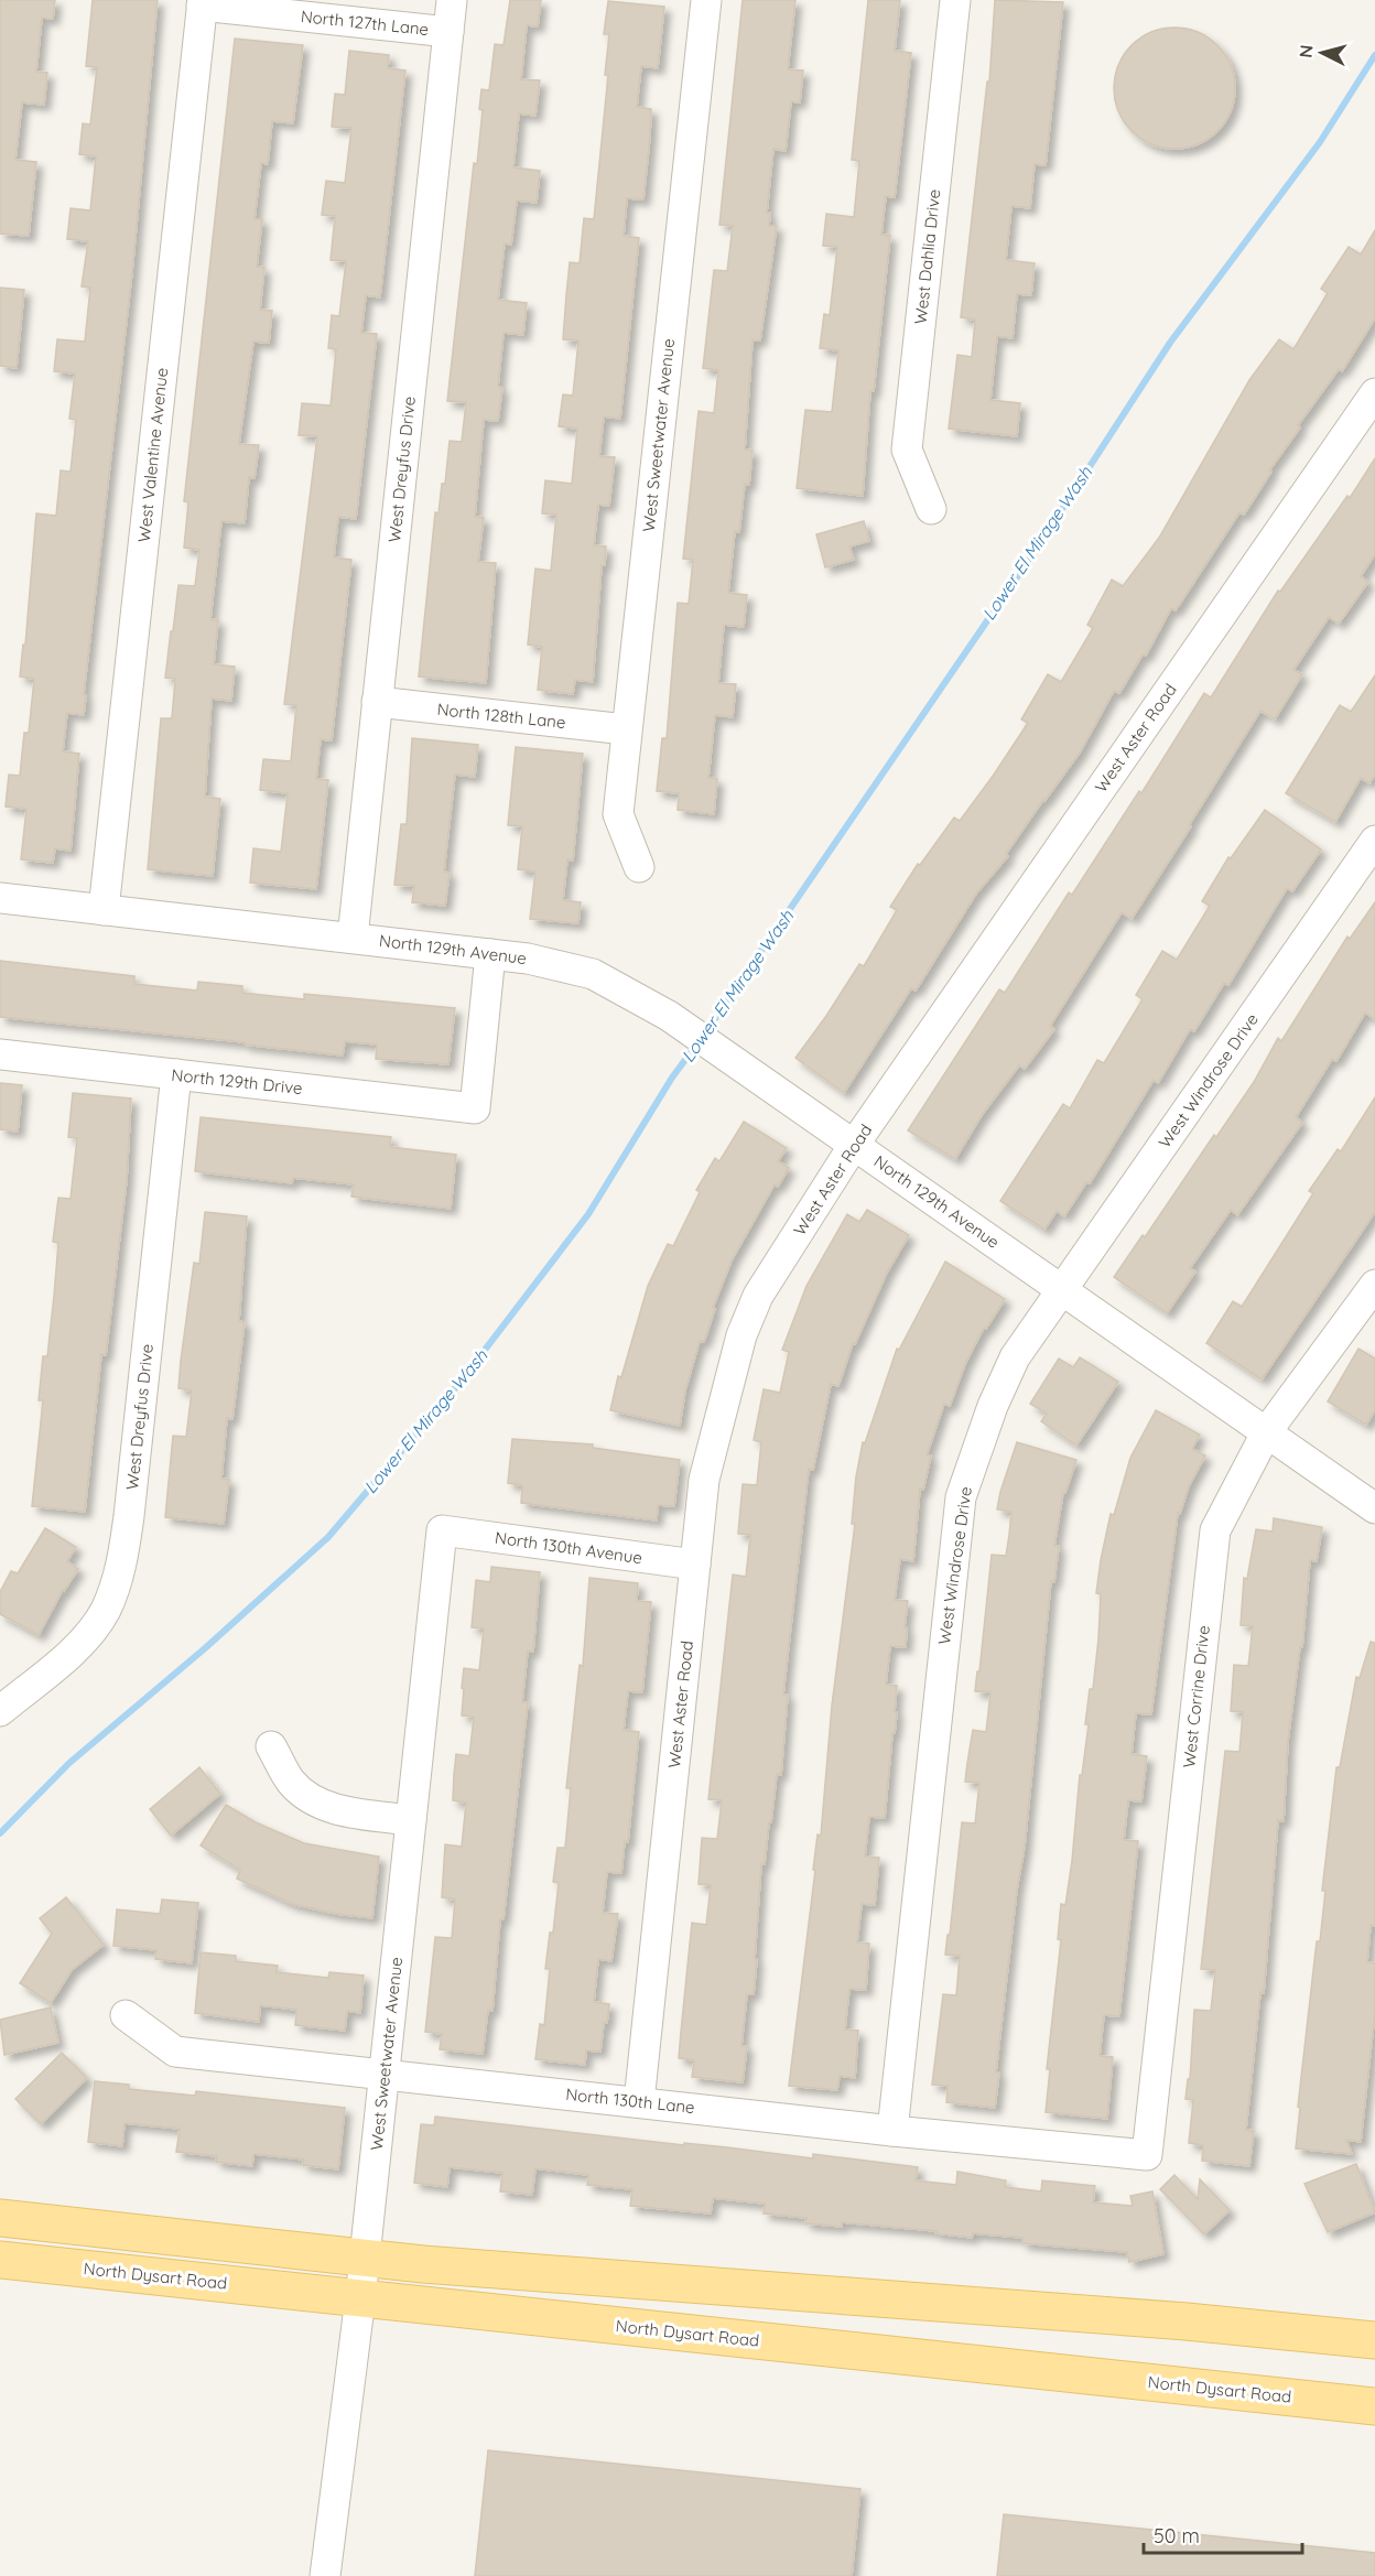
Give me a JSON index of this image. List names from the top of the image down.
{
  "streets": {
    "main road": ["North Dysart Road"],
    "street": [
      "North 127th Lane",
      "West Dahlia Drive",
      "West Sweetwater Avenue",
      "West Valentine Avenue",
      "West Dreyfus Drive",
      "North 128th Lane",
      "West Aster Road",
      "North 129th Avenue",
      "West Windrose Drive",
      "North 129th Drive",
      "North 130th Avenue",
      "West Corrine Drive",
      "North 130th Lane"
    ]
  },
  "crossings": [
    ["North 127th Lane", "West Valentine Avenue"],
    ["North 127th Lane", "West Dreyfus Drive"],
    ["West Sweetwater Avenue", "North 128th Lane"],
    ["West Sweetwater Avenue", "North 130th Avenue"],
    ["West Sweetwater Avenue", "North 130th Lane"],
    ["West Sweetwater Avenue", "North Dysart Road"],
    ["West Valentine Avenue", "North 129th Avenue"],
    ["West Dreyfus Drive", "North 128th Lane"],
    ["West Dreyfus Drive", "North 129th Avenue"],
    ["West Dreyfus Drive", "North 129th Drive"],
    ["West Aster Road", "North 129th Avenue"],
    ["West Aster Road", "North 130th Avenue"],
    ["West Aster Road", "North 130th Lane"],
    ["North 129th Avenue", "West Windrose Drive"],
    ["North 129th Avenue", "North 129th Drive"],
    ["North 129th Avenue", "West Corrine Drive"],
    ["West Windrose Drive", "North 130th Lane"],
    ["West Corrine Drive", "North 130th Lane"]
  ],
  "water": ["Lower El Mirage Wash"],
  "scale_bar": "50 m",
  "north": "left"
}
